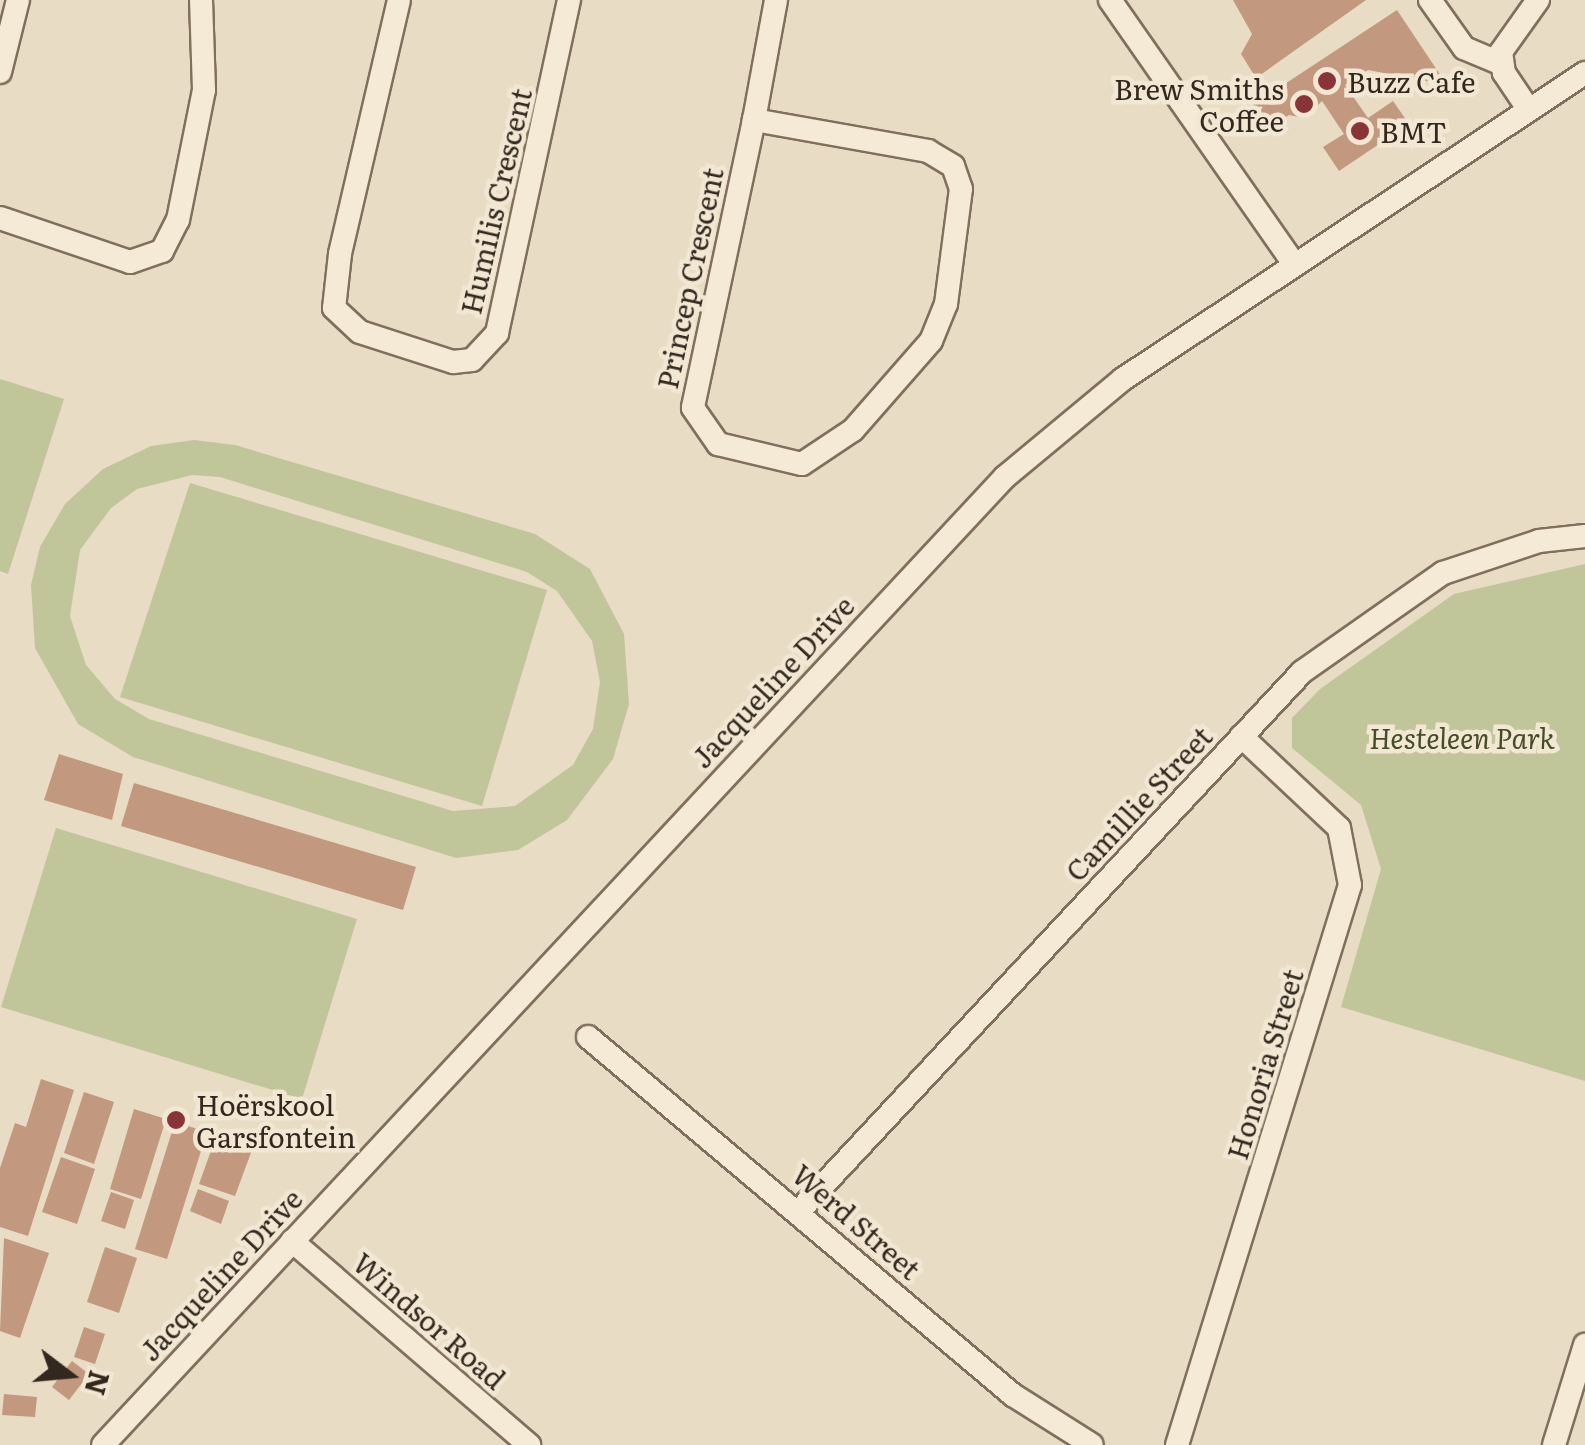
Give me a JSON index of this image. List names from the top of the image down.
{
  "streets": {
    "street": [
      "Humilis Crescent",
      "Princep Crescent",
      "Jacqueline Drive",
      "Camillie Street",
      "Honoria Street",
      "Werd Street",
      "Windsor Road"
    ]
  },
  "crossings": [
    ["Jacqueline Drive", "Windsor Road"],
    ["Camillie Street", "Honoria Street"],
    ["Camillie Street", "Werd Street"]
  ],
  "parks": ["Hesteleen Park"],
  "places": [
    "Buzz Cafe",
    "Brew Smiths Coffee",
    "BMT",
    "Hoërskool Garsfontein"
  ],
  "north": "right"
}
